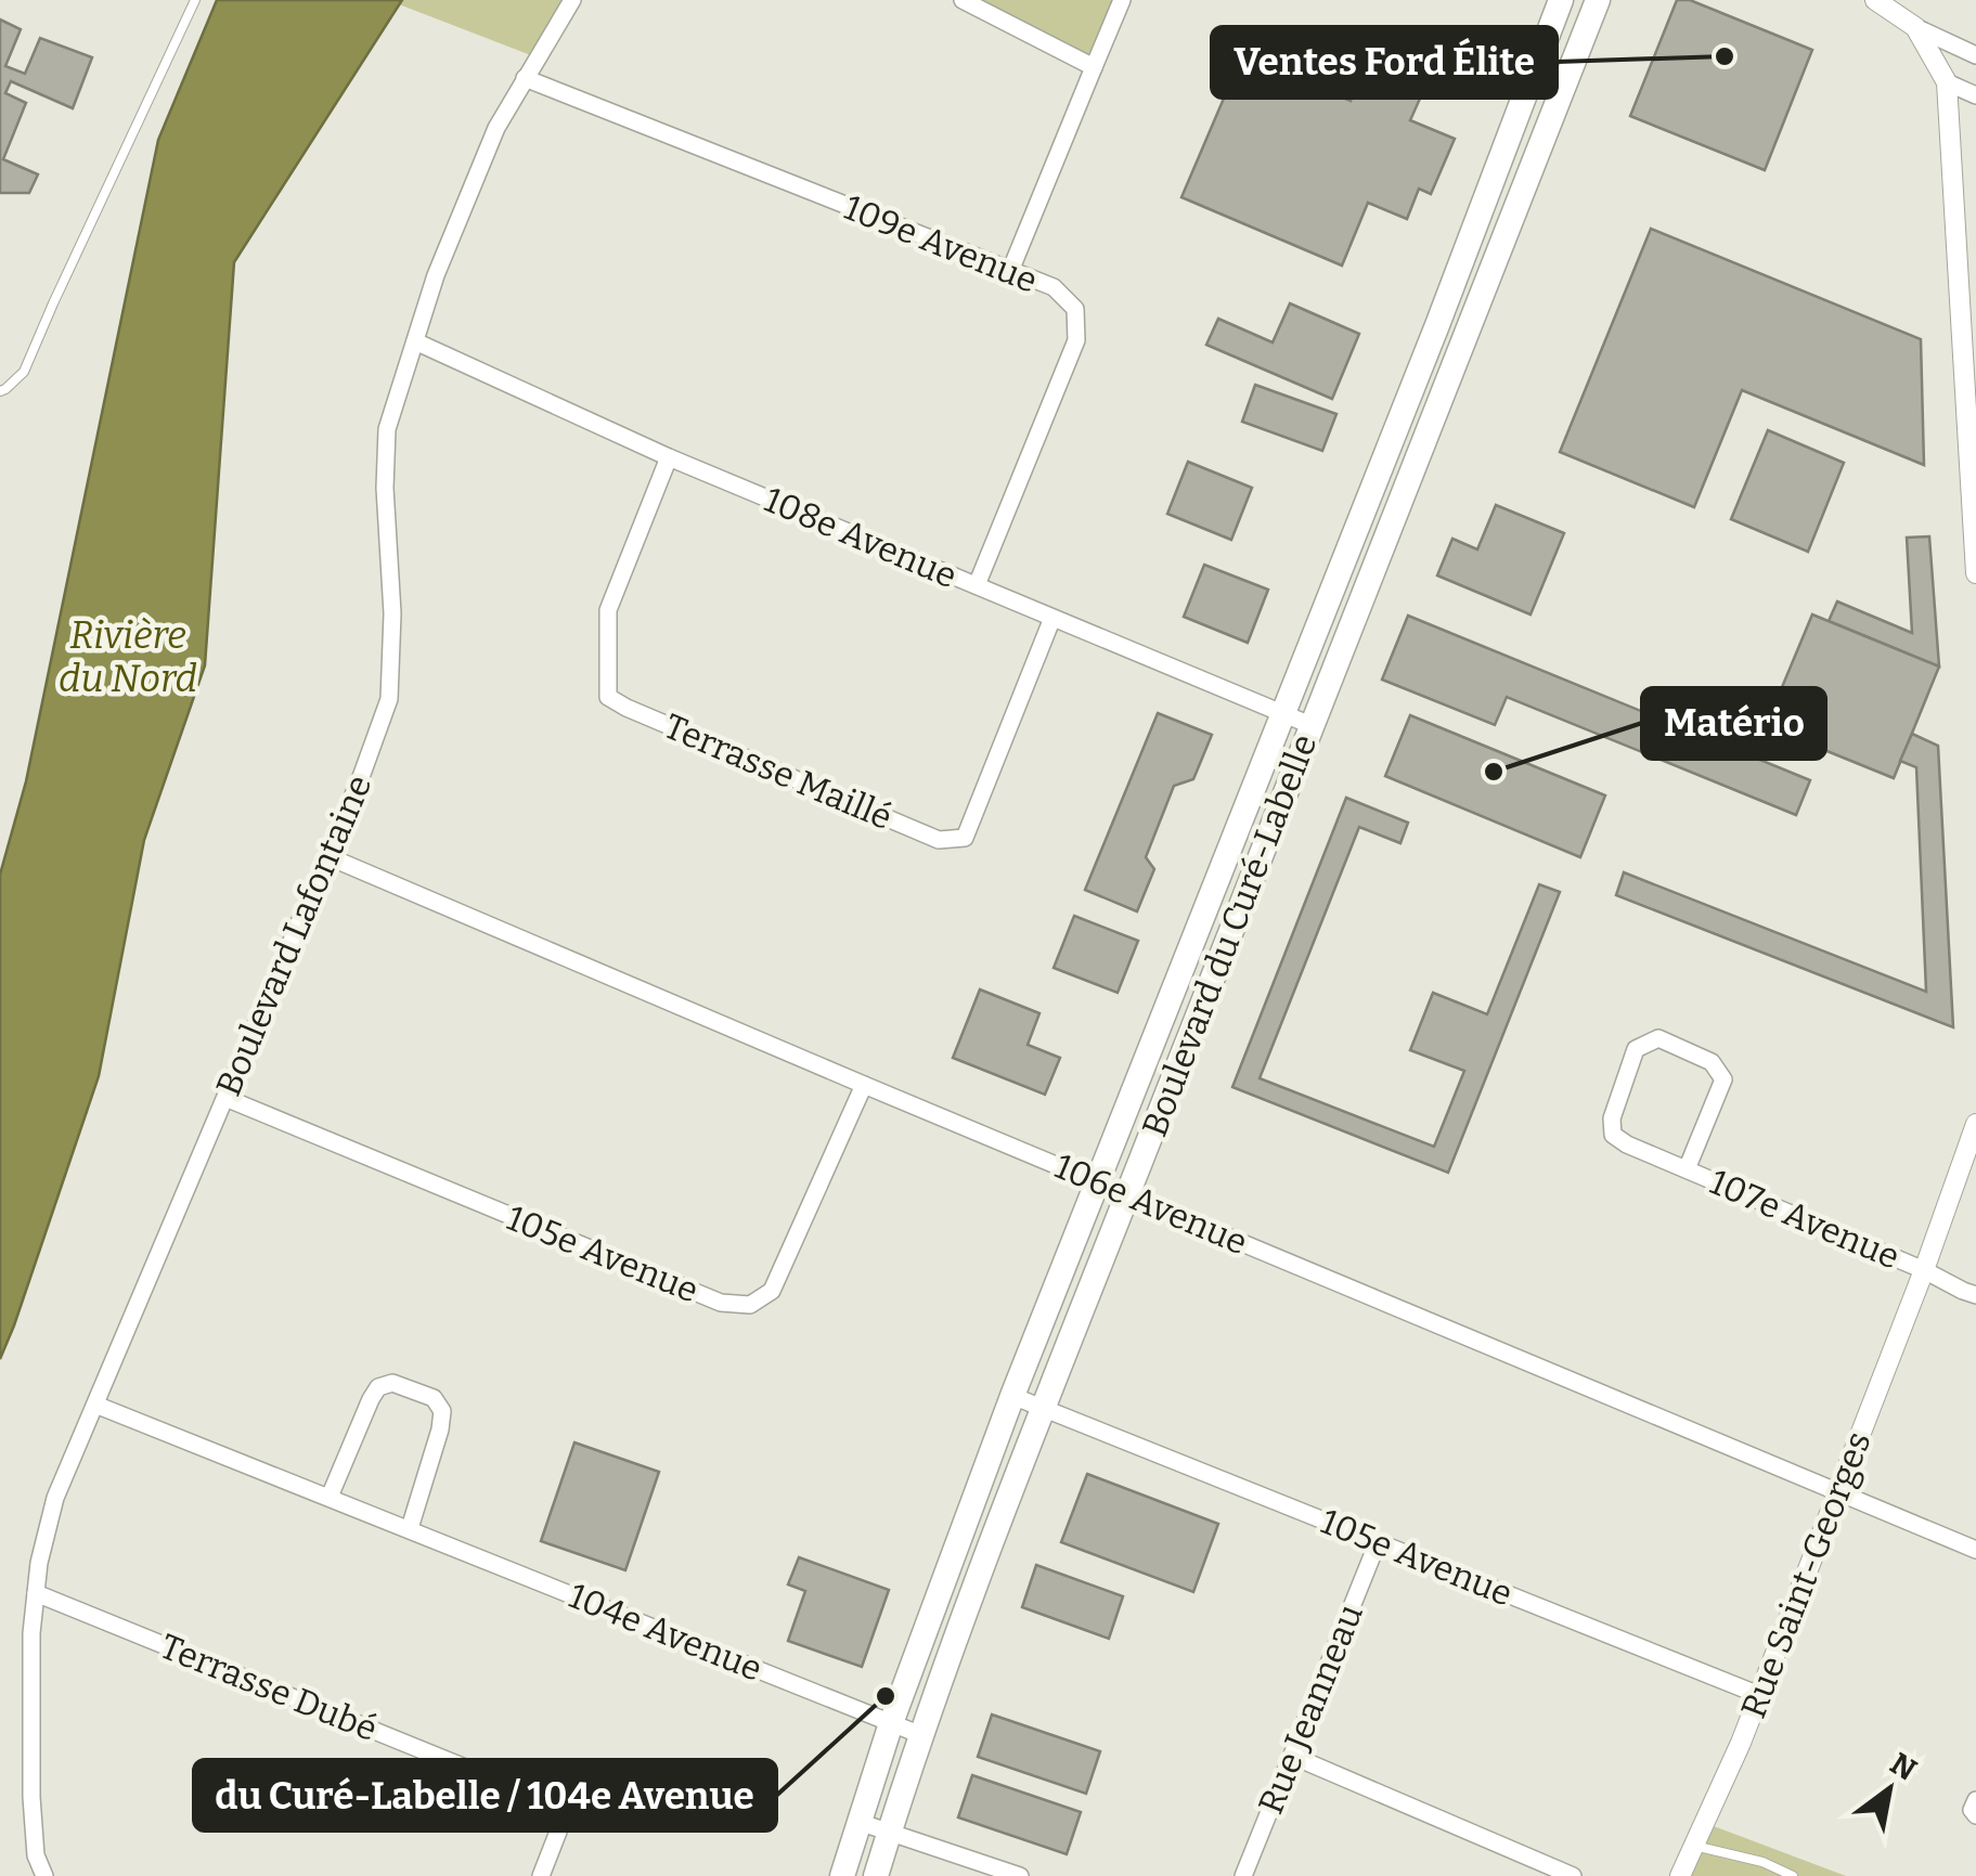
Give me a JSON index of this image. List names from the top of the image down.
{
  "streets": {
    "main road": ["Boulevard du Curé-Labelle"],
    "street": [
      "109e Avenue",
      "108e Avenue",
      "Terrasse Maillé",
      "Boulevard Lafontaine",
      "106e Avenue",
      "107e Avenue",
      "105e Avenue",
      "Rue Saint-Georges",
      "104e Avenue",
      "Terrasse Dubé",
      "Rue Jeanneau"
    ]
  },
  "crossings": [
    ["109e Avenue", "108e Avenue"],
    ["109e Avenue", "Boulevard Lafontaine"],
    ["108e Avenue", "Terrasse Maillé"],
    ["108e Avenue", "Boulevard Lafontaine"],
    ["108e Avenue", "Boulevard du Curé-Labelle"],
    ["Boulevard Lafontaine", "106e Avenue"],
    ["Boulevard Lafontaine", "105e Avenue"],
    ["Boulevard Lafontaine", "104e Avenue"],
    ["Boulevard Lafontaine", "Terrasse Dubé"],
    ["Boulevard du Curé-Labelle", "106e Avenue"],
    ["Boulevard du Curé-Labelle", "105e Avenue"],
    ["Boulevard du Curé-Labelle", "104e Avenue"],
    ["106e Avenue", "105e Avenue"],
    ["106e Avenue", "Rue Saint-Georges"],
    ["107e Avenue", "Rue Saint-Georges"],
    ["105e Avenue", "Rue Saint-Georges"],
    ["105e Avenue", "Rue Jeanneau"]
  ],
  "water": ["Rivière du Nord"],
  "places": ["Ventes Ford Élite", "Matério", "du Curé-Labelle / 104e Avenue"],
  "north": "top right"
}
